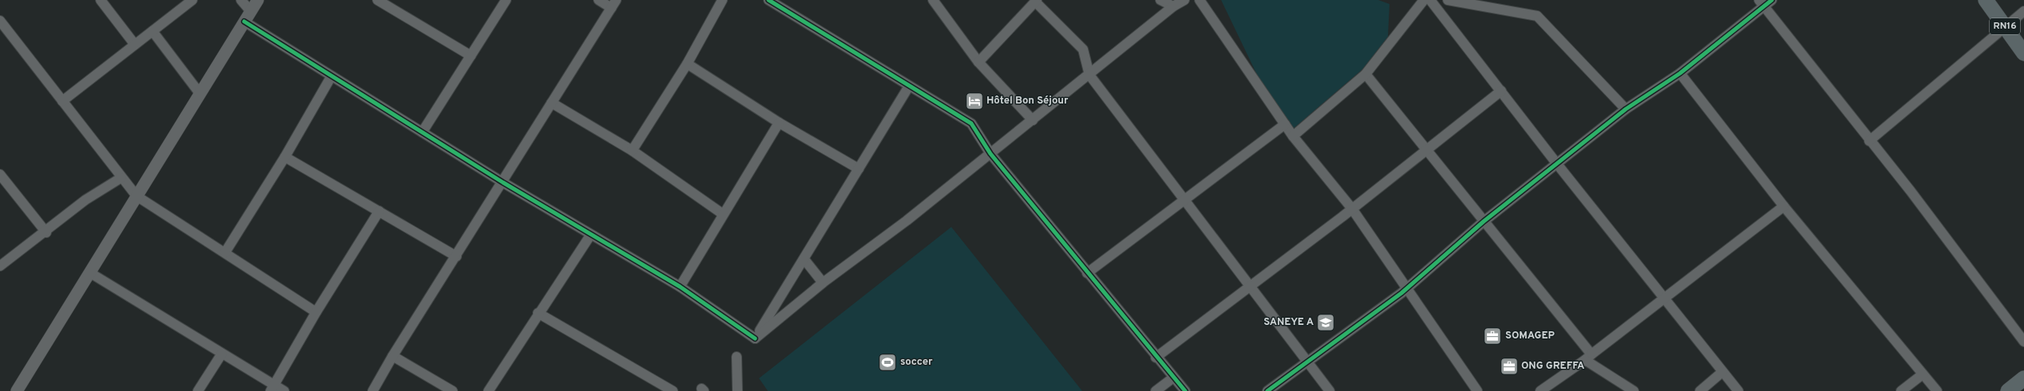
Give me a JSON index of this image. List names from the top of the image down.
{
  "streets": {
    "main road": ["RN16"]
  },
  "places": {
    "hotel": ["Hôtel Bon Séjour"],
    "school or university": ["SANEYE A"],
    "office": ["SOMAGEP", "ONG GREFFA"],
    "sports": ["soccer"]
  }
}
